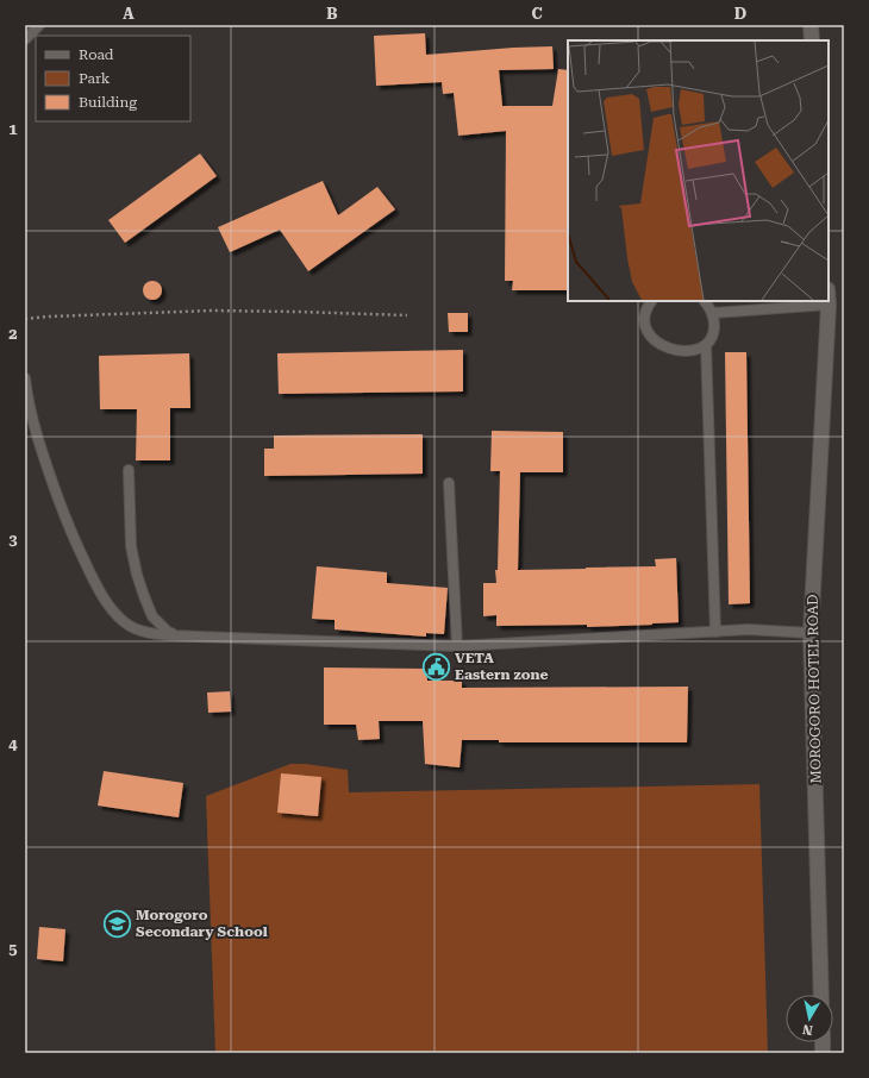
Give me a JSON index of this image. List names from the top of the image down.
{
  "streets": {
    "street": ["MOROGORO HOTEL ROAD"]
  },
  "places": {
    "public building": ["VETA Eastern zone"],
    "school or university": ["Morogoro Secondary School"]
  },
  "legend": ["Road", "Park", "Building"],
  "north": "bottom",
  "grid": {
    "columns": [
      "A",
      "B",
      "C",
      "D"
    ],
    "rows": [
      "1",
      "2",
      "3",
      "4",
      "5"
    ]
  }
}
